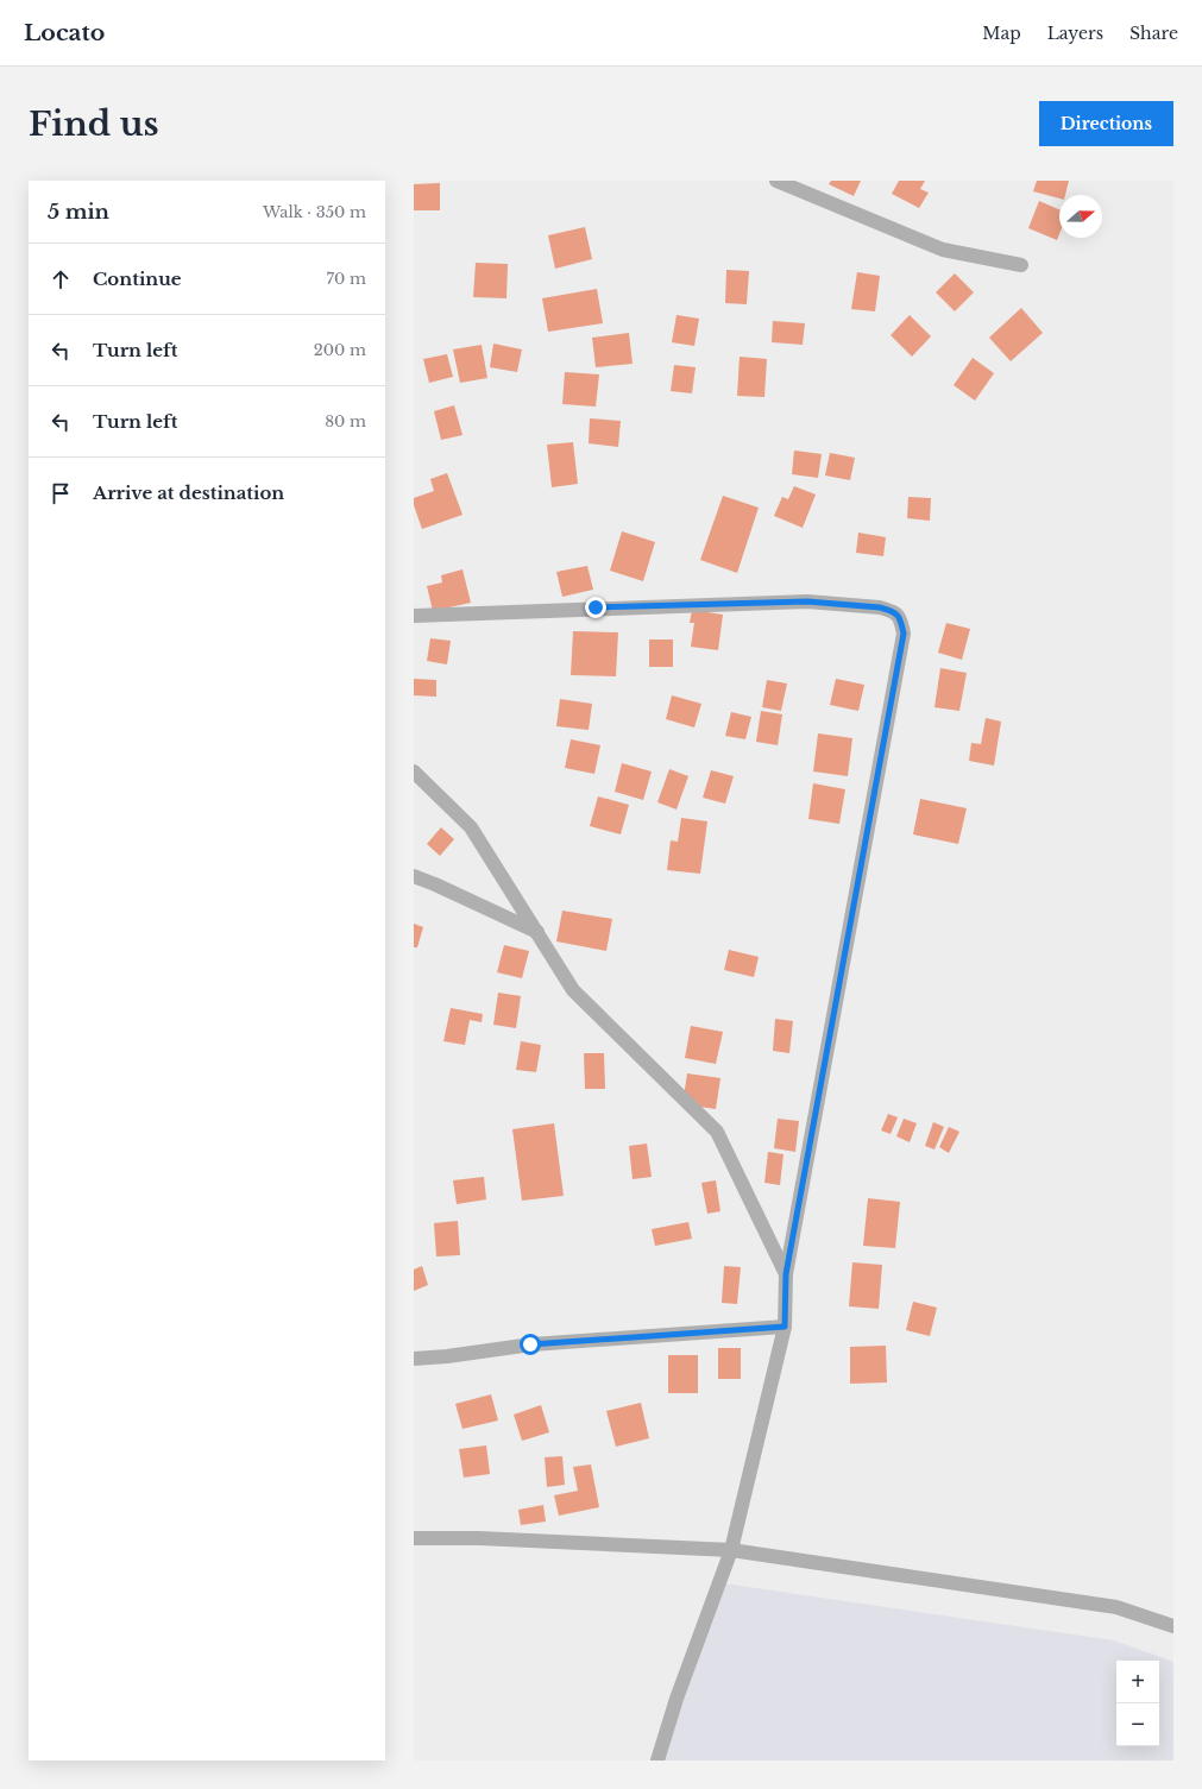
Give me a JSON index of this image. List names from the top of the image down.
{
  "north": "right",
  "page": {
    "header": "Locato",
    "nav": ["Map", "Layers", "Share"],
    "buttons": "Directions",
    "title": "Find us",
    "heading": ["5 min", "Walk · 350 m"],
    "list": [
      ["Continue", "70 m"],
      ["Turn left", "200 m"],
      ["Turn left", "80 m"],
      "Arrive at destination"
    ],
    "map_buttons": ["+", "−"]
  }
}
